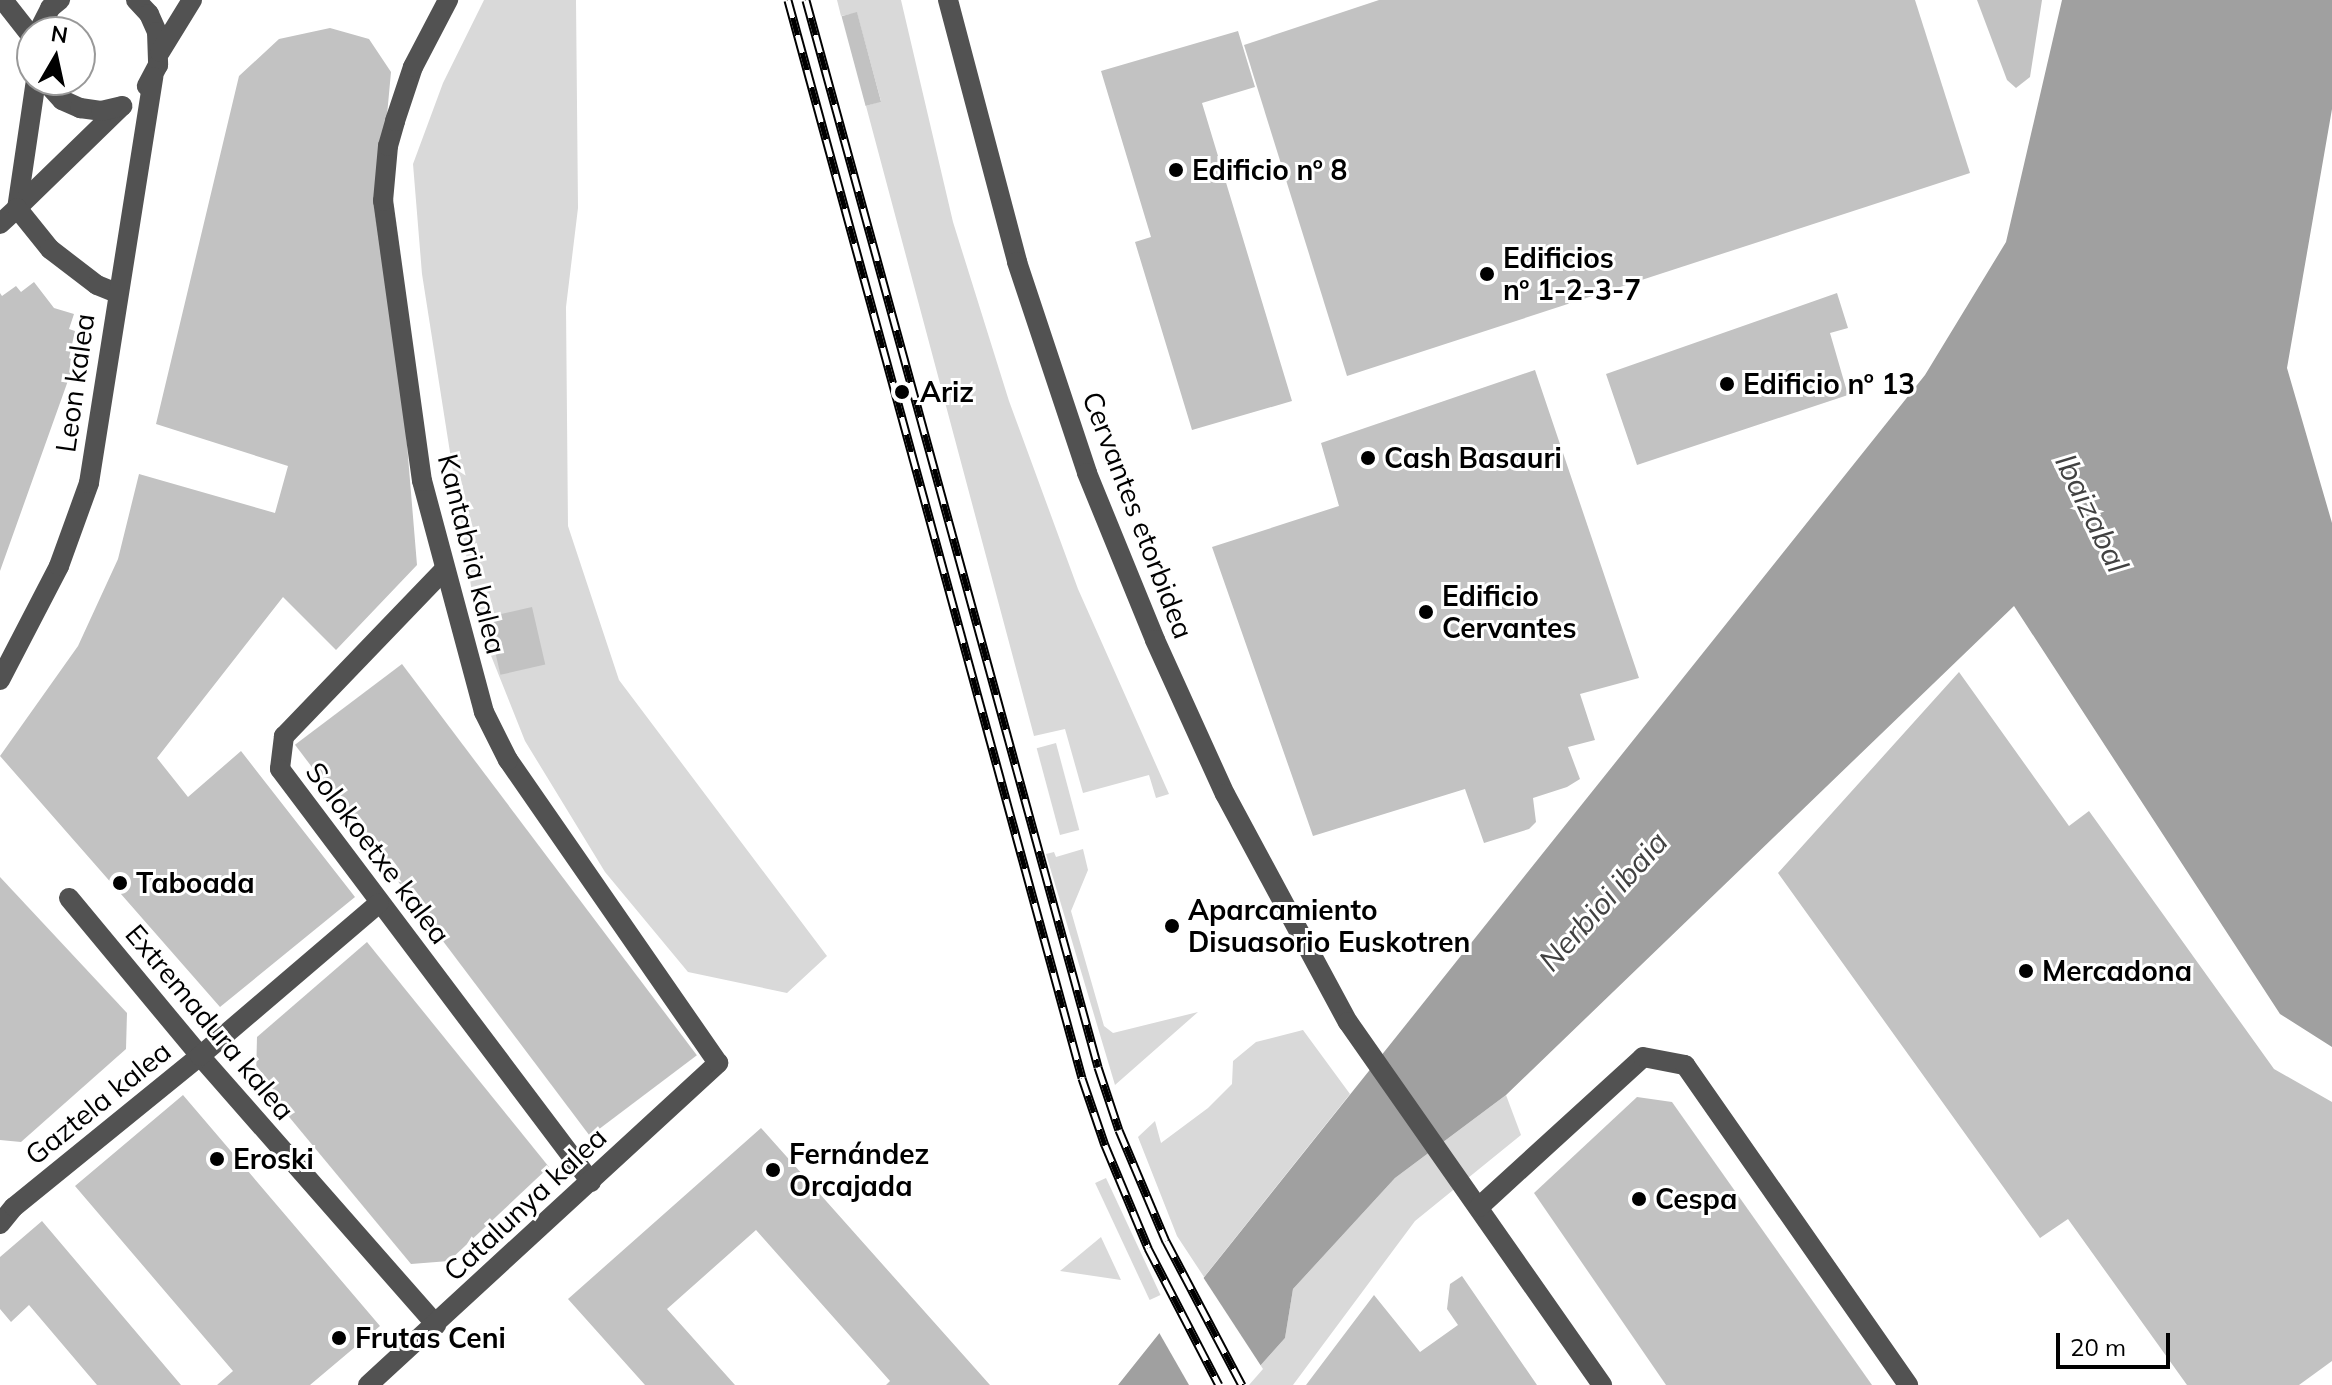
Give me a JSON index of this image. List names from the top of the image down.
{
  "streets": {
    "street": [
      "Leon kalea",
      "Cervantes etorbidea",
      "Kantabria kalea",
      "Solokoetxe kalea",
      "Extremadura kalea",
      "Gaztela kalea",
      "Catalunya kalea"
    ]
  },
  "crossings": [
    ["Kantabria kalea", "Solokoetxe kalea"],
    ["Kantabria kalea", "Catalunya kalea"],
    ["Solokoetxe kalea", "Gaztela kalea"],
    ["Solokoetxe kalea", "Catalunya kalea"],
    ["Extremadura kalea", "Gaztela kalea"],
    ["Extremadura kalea", "Catalunya kalea"]
  ],
  "water": ["Ibaizabal", "Nerbioi ibaia"],
  "places": [
    "Edificio nº 8",
    "Edificios nº 1-2-3-7",
    "Edificio nº 13",
    "Ariz",
    "Cash Basauri",
    "Edificio Cervantes",
    "Taboada",
    "Aparcamiento Disuasorio Euskotren",
    "Mercadona",
    "Eroski",
    "Fernández Orcajada",
    "Cespa",
    "Frutas Ceni"
  ],
  "scale_bar": "20 m",
  "north": "top"
}
